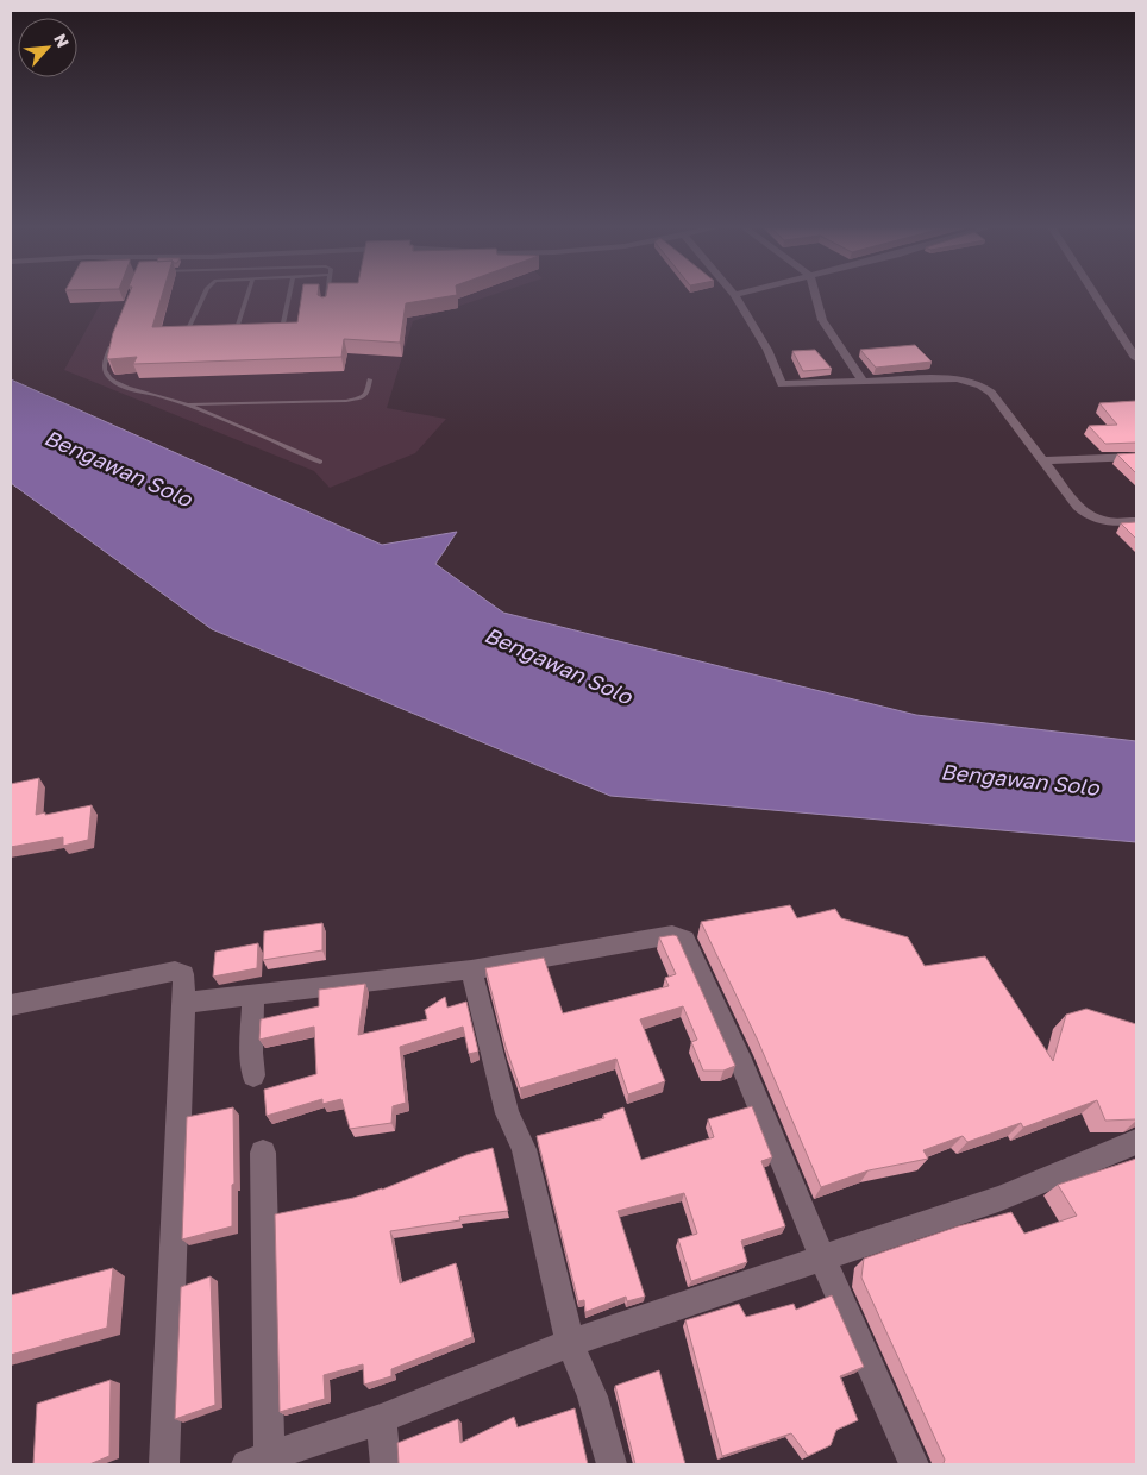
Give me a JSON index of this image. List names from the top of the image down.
{
  "water": ["Bengawan Solo"],
  "north": "top right"
}
